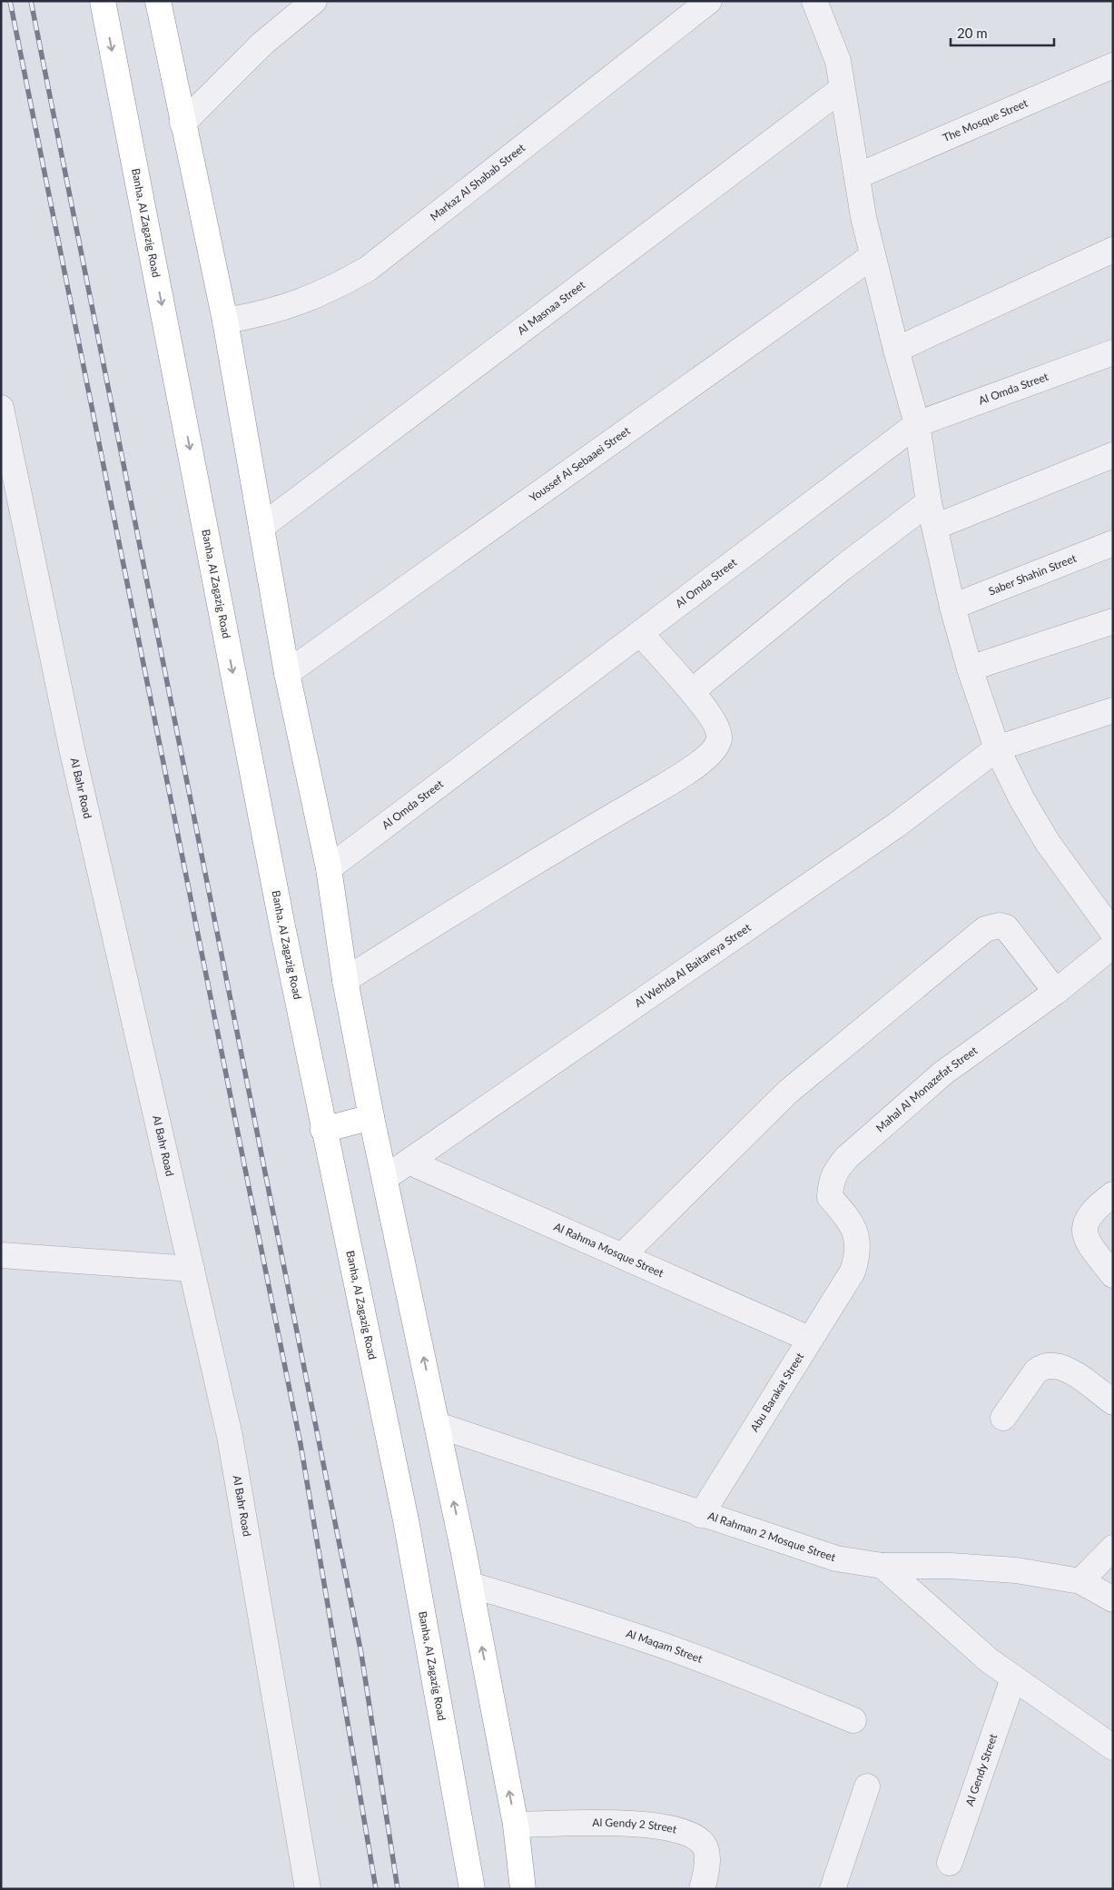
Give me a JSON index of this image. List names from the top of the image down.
{
  "streets": {
    "highway": ["Banha, Al Zagazig Road"],
    "street": [
      "The Mosque Street",
      "Markaz Al Shabab Street",
      "Al Masnaa Street",
      "Al Omda Street",
      "Youssef Al Sebaaei Street",
      "Saber Shahin Street",
      "Al Bahr Road",
      "Al Wehda Al Baitareya Street",
      "Mahal Al Monazefat Street",
      "Al Rahma Mosque Street",
      "Abu Barakat Street",
      "Al Rahman 2 Mosque Street",
      "Al Maqam Street",
      "Al Gendy Street",
      "Al Gendy 2 Street"
    ]
  },
  "crossings": [
    ["Al Wehda Al Baitareya Street", "Al Rahma Mosque Street"],
    ["Mahal Al Monazefat Street", "Abu Barakat Street"],
    ["Al Rahma Mosque Street", "Abu Barakat Street"],
    ["Abu Barakat Street", "Al Rahman 2 Mosque Street"]
  ],
  "scale_bar": "20 m"
}
